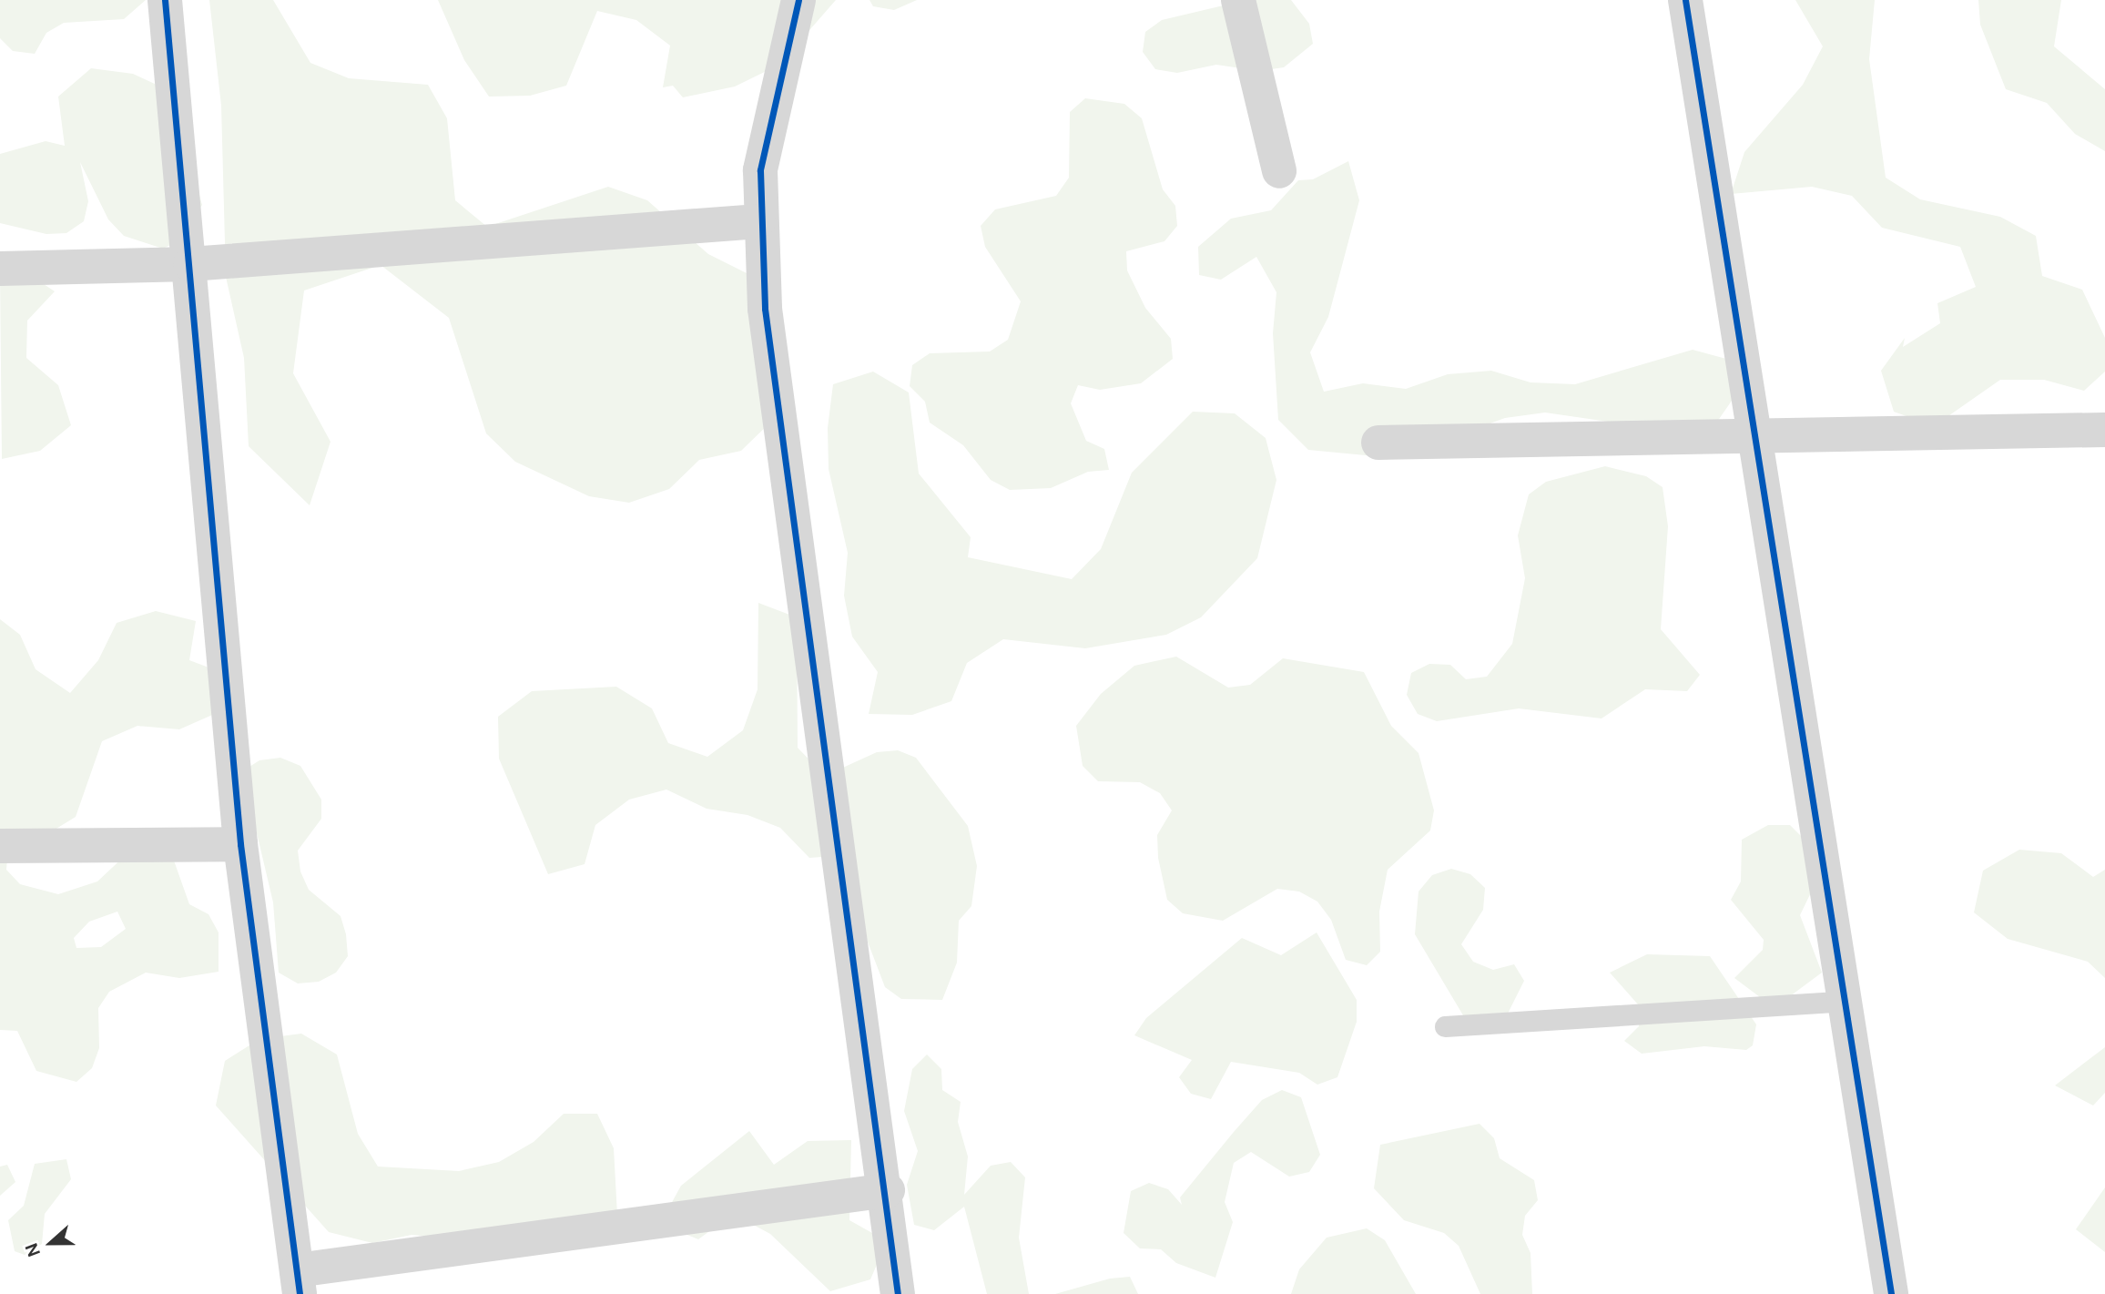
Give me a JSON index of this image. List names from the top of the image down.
{
  "north": "left"
}
